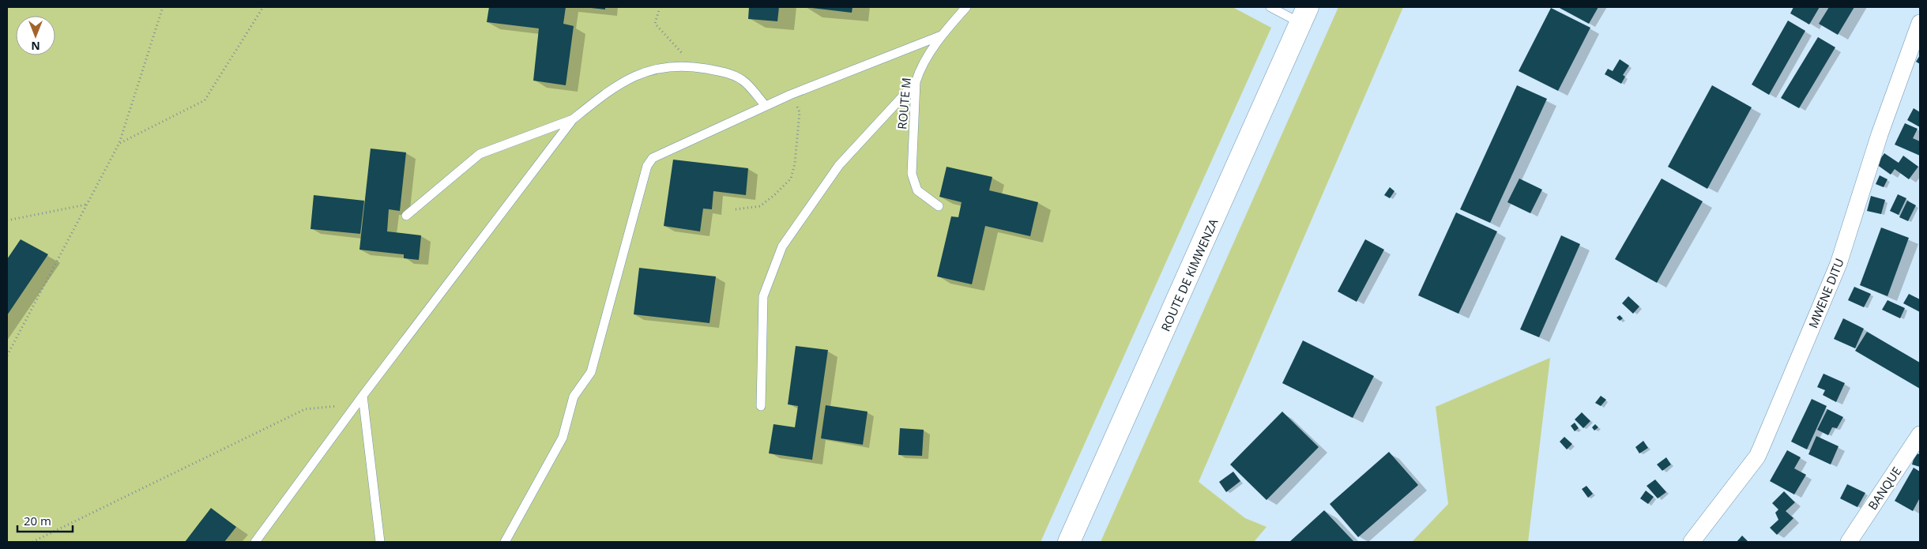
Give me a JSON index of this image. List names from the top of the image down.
{
  "streets": {
    "street": ["ROUTE DE KIMWENZA", "MWENE DITU", "BANQUE"],
    "lane": ["ROUTE M"]
  },
  "scale_bar": "20 m",
  "north": "bottom"
}
